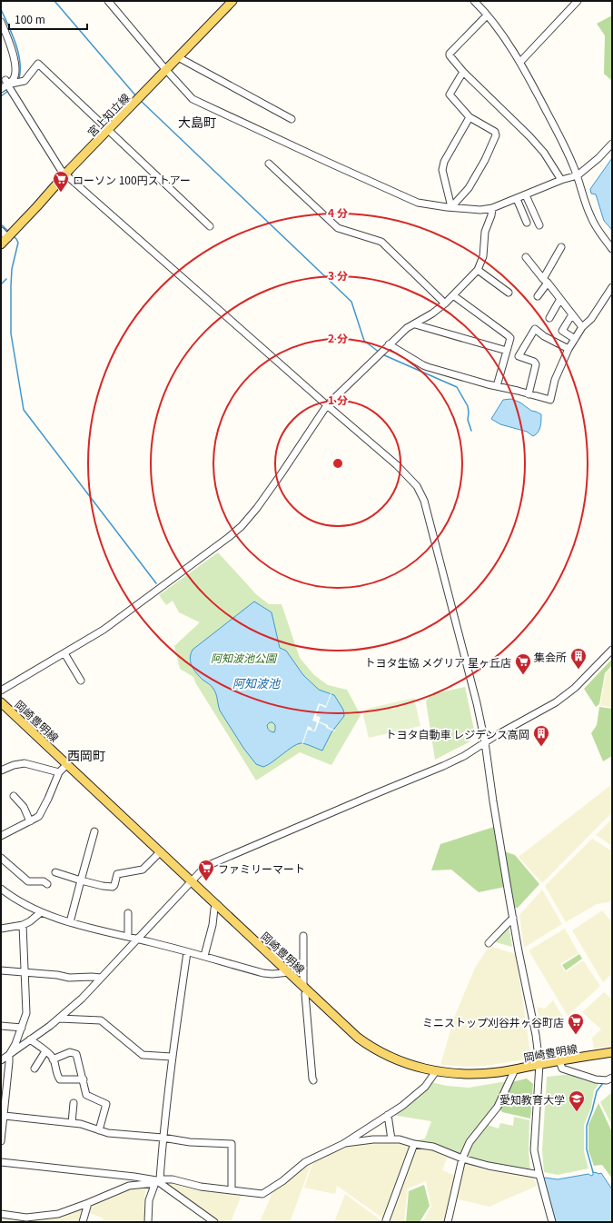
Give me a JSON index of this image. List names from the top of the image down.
{
  "streets": {
    "main road": ["宮上知立線", "岡崎豊明線"]
  },
  "districts": ["大島町", "西岡町"],
  "water": ["阿知波池"],
  "parks": ["阿知波池公園"],
  "places": {
    "supermarket": [
      "ローソン 100円ストアー",
      "トヨタ生協 メグリア 星ヶ丘店",
      "ファミリーマート",
      "ミニストップ刈谷井ヶ谷町店"
    ],
    "building": ["集会所", "トヨタ自動車 レジデンス高岡"],
    "school or university": ["愛知教育大学"]
  },
  "scale_bar": "100 m",
  "rings": [
    "4 分",
    "3 分",
    "2 分",
    "1 分"
  ]
}
